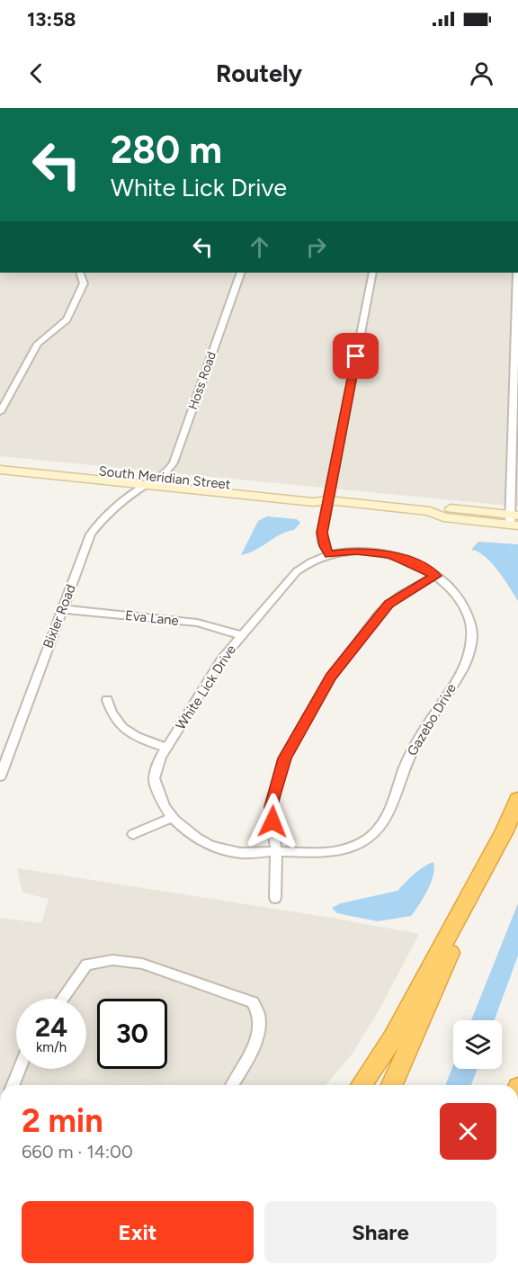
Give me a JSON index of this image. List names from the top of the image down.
{
  "streets": {
    "main road": ["South Meridian Street"],
    "street": [
      "Hoss Road",
      "Bixler Road",
      "Eva Lane",
      "White Lick Drive",
      "Gazebo Drive"
    ]
  },
  "crossings": [
    ["Hoss Road", "South Meridian Street"],
    ["Hoss Road", "Bixler Road"],
    ["South Meridian Street", "Bixler Road"],
    ["Bixler Road", "Eva Lane"],
    ["Eva Lane", "White Lick Drive"],
    ["White Lick Drive", "Gazebo Drive"]
  ],
  "page": {
    "status": "13:58",
    "header": "Routely",
    "turn": ["280 m", "White Lick Drive"],
    "speed": "24 km/h",
    "limit": "30",
    "heading": ["2 min", "660 m · 14:00"],
    "buttons": ["Exit", "Share"]
  }
}
